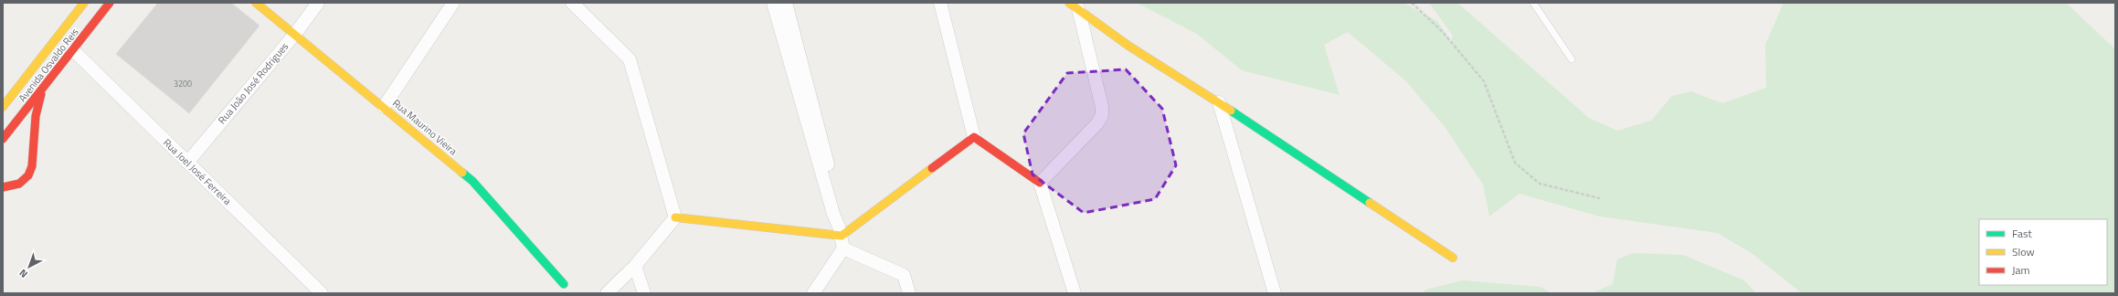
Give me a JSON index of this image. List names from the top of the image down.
{
  "streets": {
    "street": [
      "Avenida Osvaldo Reis",
      "Rua João José Rodrigues",
      "Rua Maurino Vieira",
      "Rua Joel José Ferreira"
    ]
  },
  "crossings": [
    ["Avenida Osvaldo Reis", "Rua Joel José Ferreira"],
    ["Rua João José Rodrigues", "Rua Maurino Vieira"],
    ["Rua João José Rodrigues", "Rua Joel José Ferreira"]
  ],
  "house_numbers": ["3200"],
  "legend": ["Fast", "Slow", "Jam"],
  "north": "bottom left"
}
